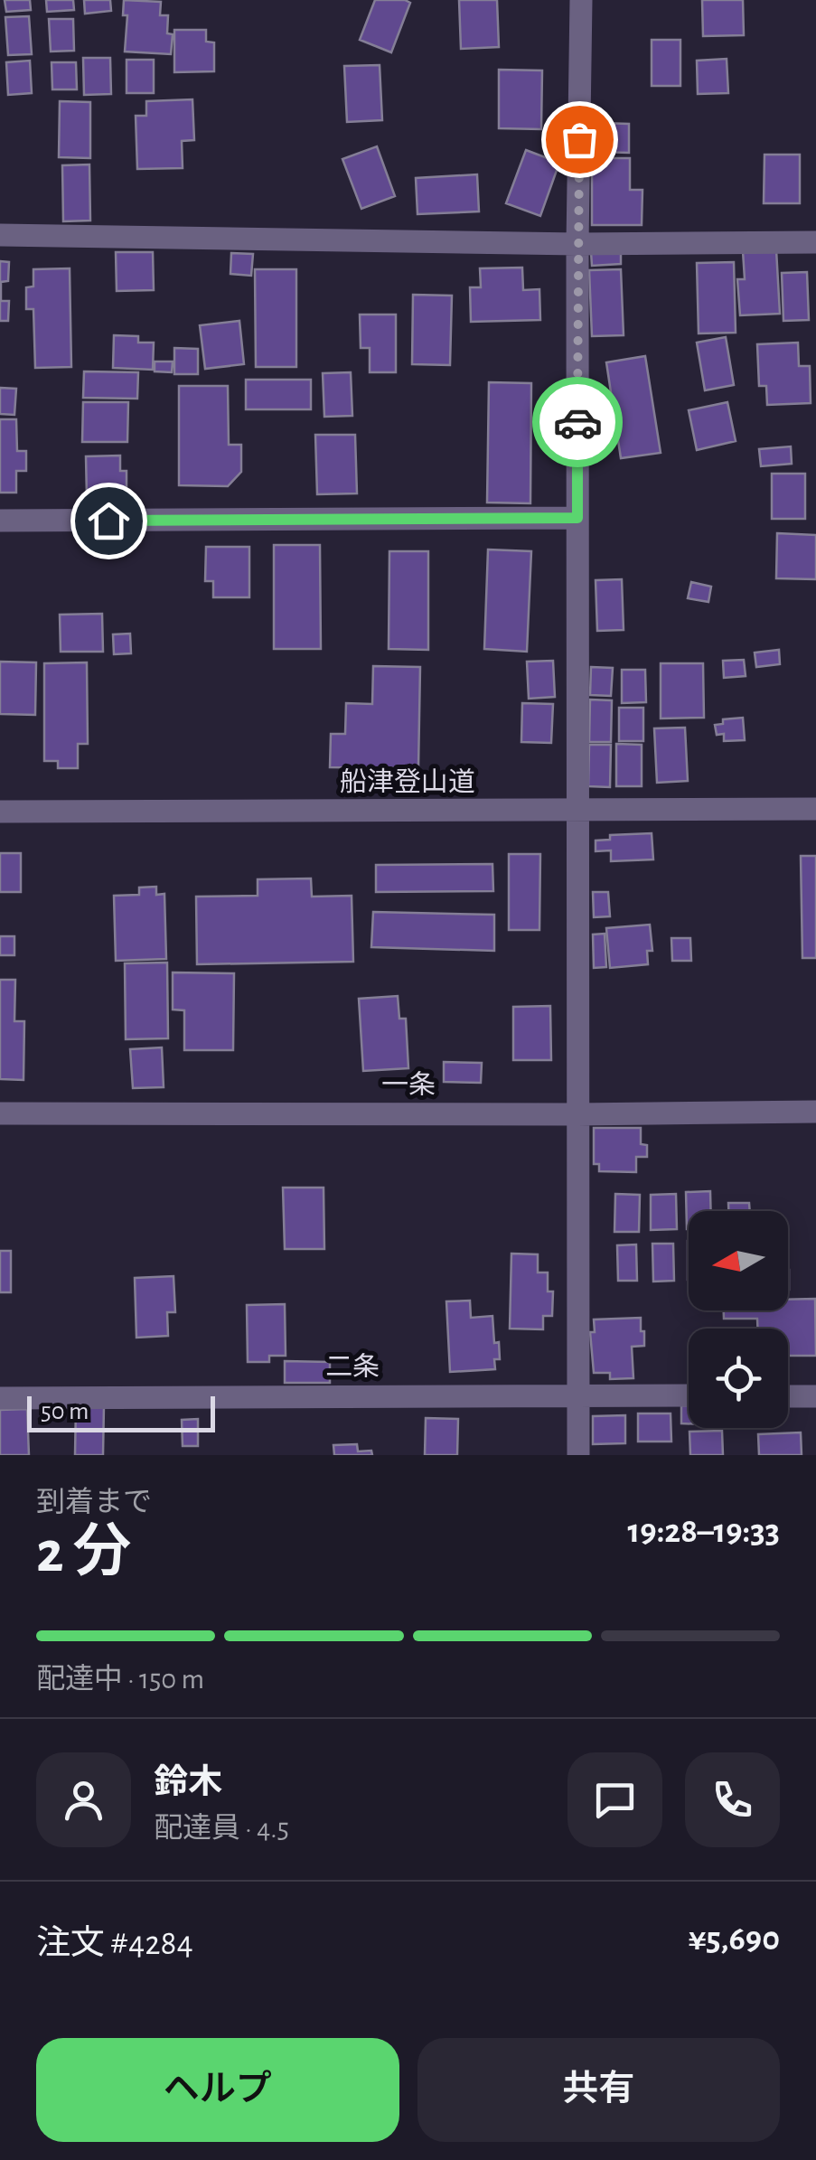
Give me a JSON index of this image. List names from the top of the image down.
{
  "streets": {
    "street": ["船津登山道", "一条", "二条"]
  },
  "scale_bar": "50 m",
  "north": "left",
  "page": {
    "scale": "50 m",
    "heading": ["2 分", "到着まで", "19:28–19:33"],
    "panel": [
      "鈴木",
      "配達員 · 4.5",
      "注文 #4284",
      "¥5,690"
    ],
    "bar": "配達中 · 150 m",
    "buttons": ["ヘルプ", "共有"]
  }
}
